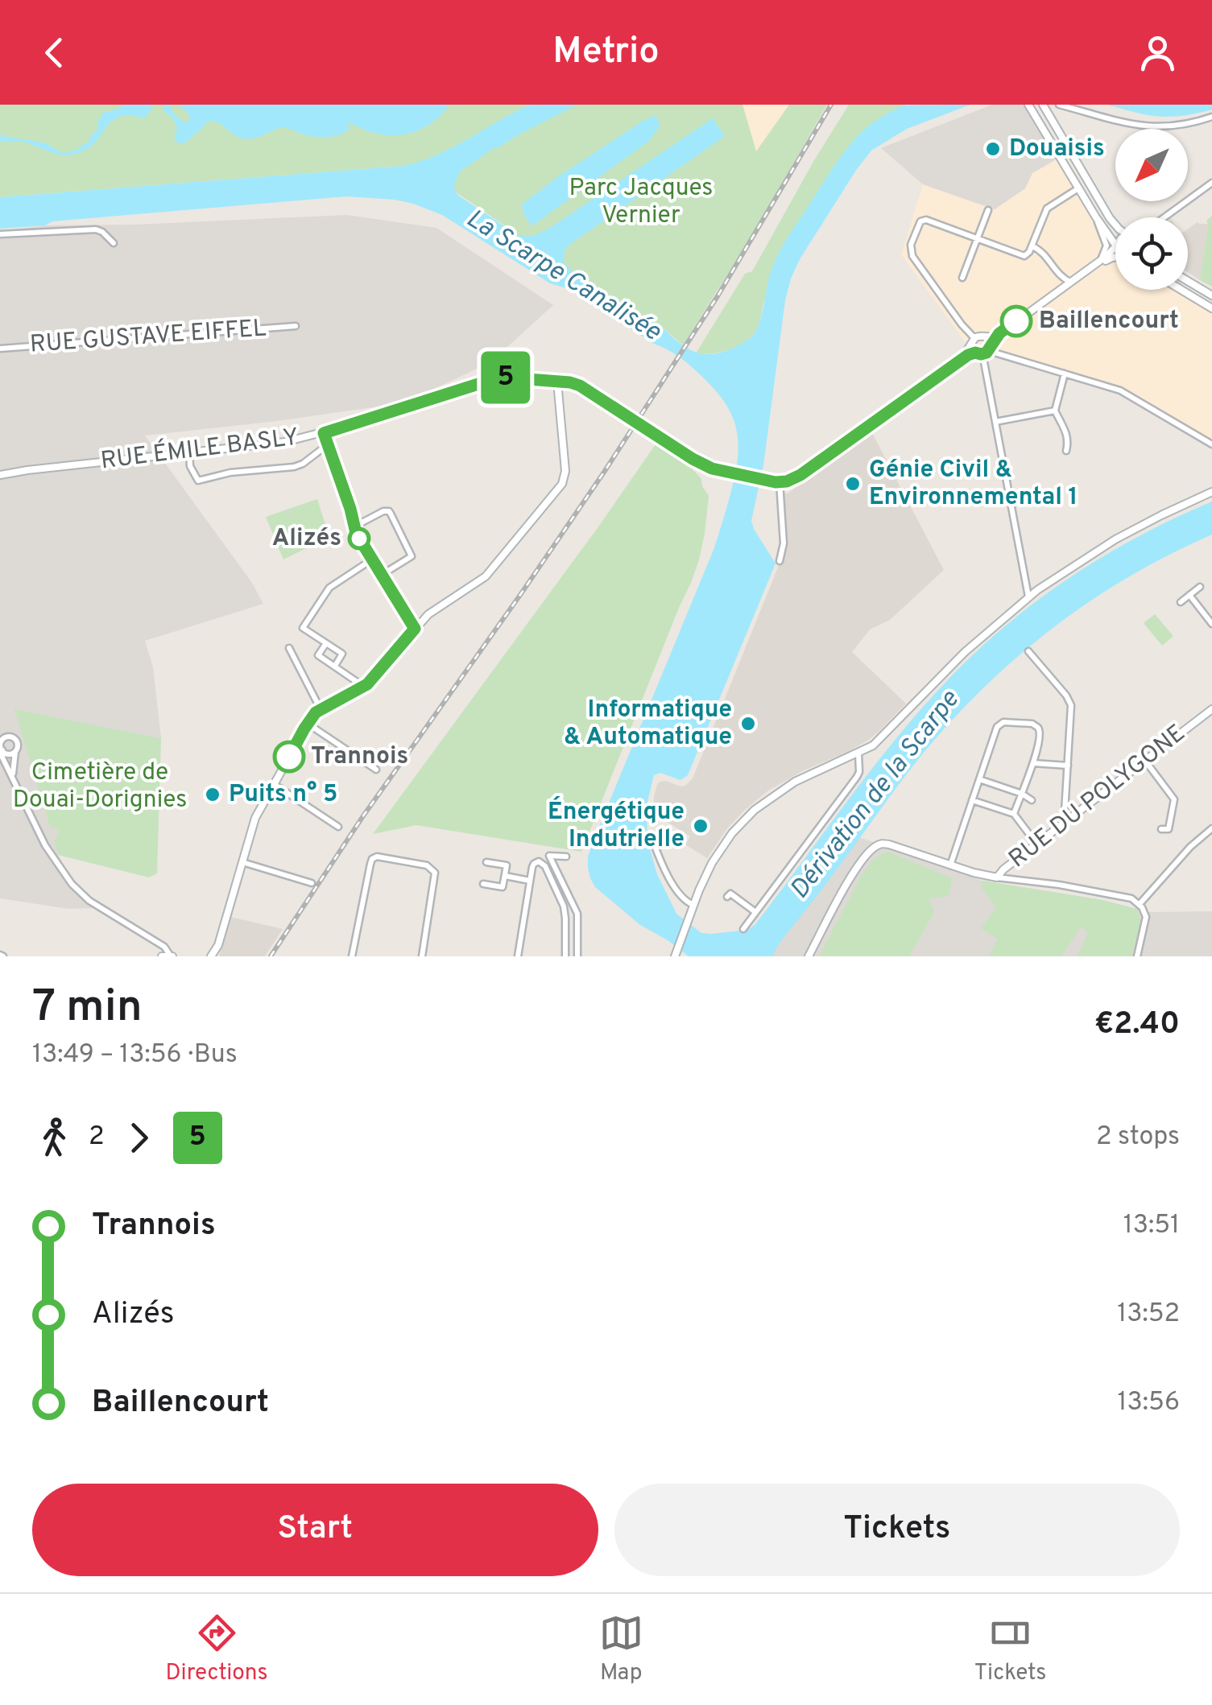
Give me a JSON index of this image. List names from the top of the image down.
{
  "streets": {
    "street": ["RUE GUSTAVE EIFFEL", "RUE ÉMILE BASLY", "RUE DU POLYGONE"]
  },
  "water": ["La Scarpe Canalisée", "Dérivation de la Scarpe"],
  "parks": ["Parc Jacques Vernier", "Cimetière de Douai-Dorignies"],
  "places": [
    "Douaisis",
    "Baillencourt",
    "Génie Civil & Environnemental 1",
    "Alizés",
    "Informatique & Automatique",
    "Trannois",
    "Puits n° 5",
    "Énergétique Indutrielle"
  ],
  "lines": ["bus line 5"],
  "north": "bottom left",
  "page": {
    "header": "Metrio",
    "on_map": "5",
    "heading": ["7 min", "13:49 – 13:56 · Bus", "€2.40"],
    "legs": ["2", "5", "2 stops"],
    "list": [
      {
        "name": "Trannois",
        "value": "13:51"
      },
      {
        "name": "Alizés",
        "value": "13:52"
      },
      {
        "name": "Baillencourt",
        "value": "13:56"
      }
    ],
    "buttons": ["Start", "Tickets"],
    "tabs": ["Directions", "Map", "Tickets"]
  }
}
